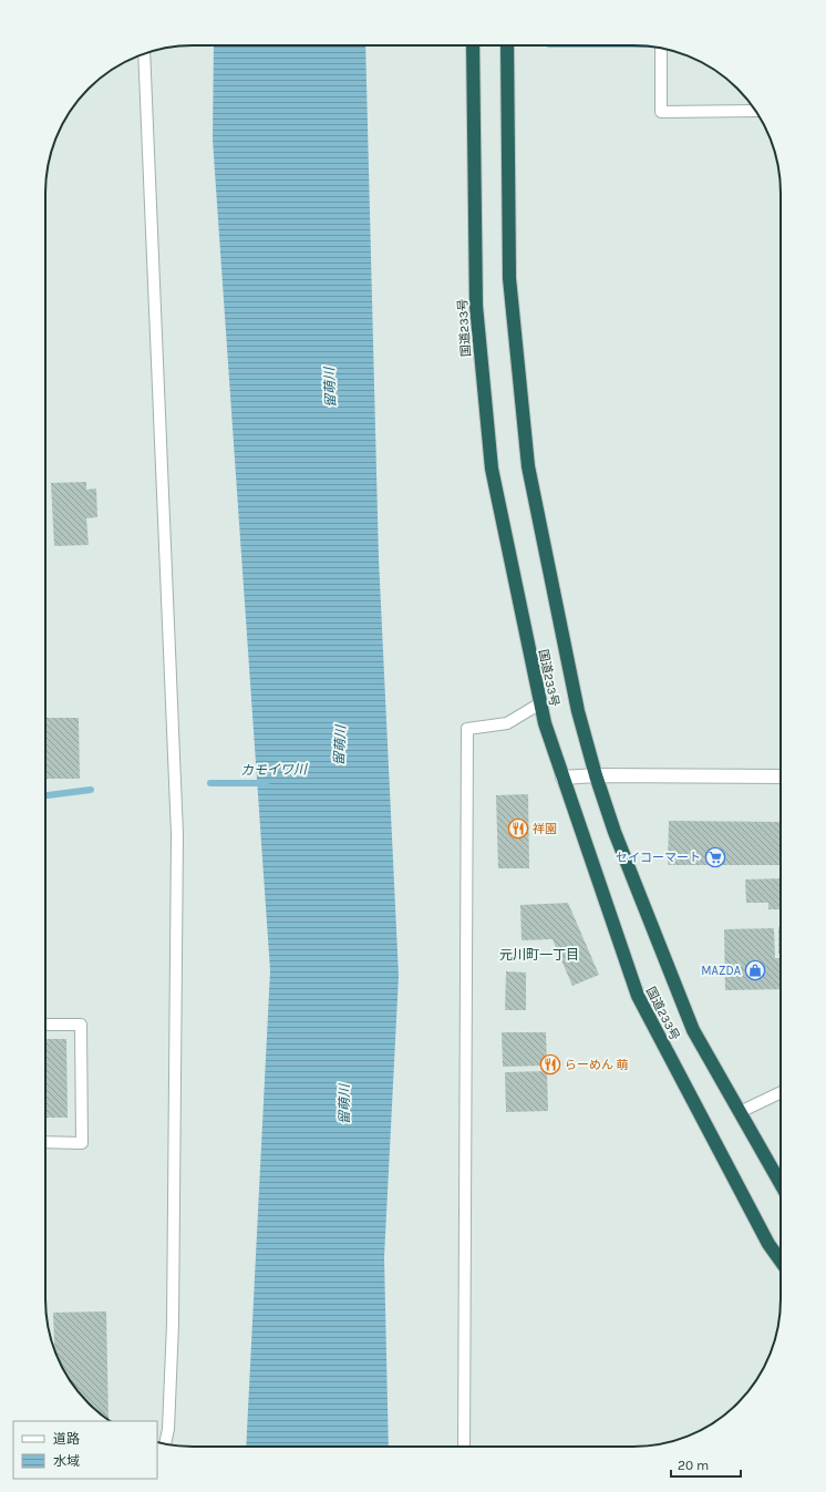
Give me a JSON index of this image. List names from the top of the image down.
{
  "streets": {
    "highway": ["国道233号"]
  },
  "districts": ["元川町一丁目"],
  "water": ["留萌川", "カモイワ川"],
  "places": {
    "restaurant": ["祥園", "らーめん 萌"],
    "supermarket": ["セイコーマート"],
    "shop": ["MAZDA"]
  },
  "legend": ["道路", "水域"],
  "scale_bar": "20 m"
}
